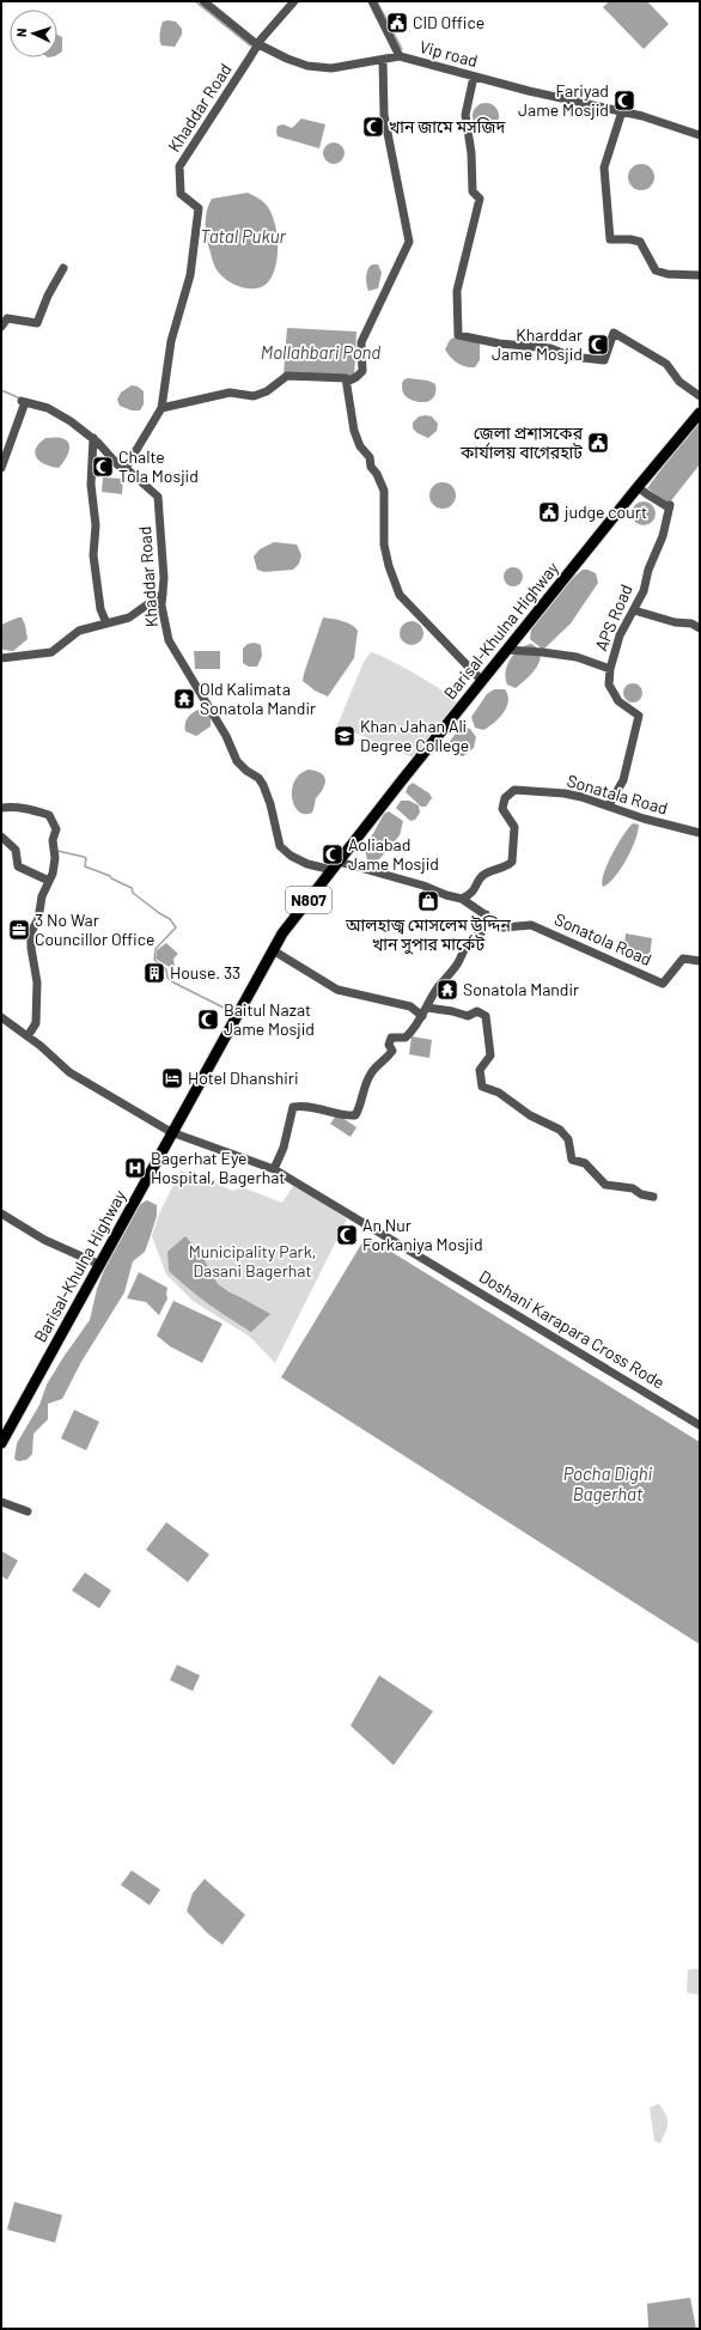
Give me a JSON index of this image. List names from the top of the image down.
{
  "streets": {
    "highway": ["Barisal-Khulna Highway", "N807"],
    "street": [
      "Vip road",
      "Khaddar Road",
      "APS Road",
      "Sonatala Road",
      "Sonatola Road",
      "Doshani Karapara Cross Rode"
    ]
  },
  "crossings": [
    ["Vip road", "Khaddar Road"],
    ["Khaddar Road", "Barisal-Khulna Highway"],
    ["APS Road", "Barisal-Khulna Highway"],
    ["Barisal-Khulna Highway", "Doshani Karapara Cross Rode"],
    ["Sonatala Road", "Sonatola Road"]
  ],
  "water": ["Tatal Pukur", "Mollahbari Pond", "Pocha Dighi Bagerhat"],
  "parks": ["Municipality Park, Dasani Bagerhat"],
  "places": {
    "public building": ["CID Office", "জেলা প্রশাসকের কার্যালয় বাগেরহাট", "judge court"],
    "mosque": [
      "Fariyad Jame Mosjid",
      "খান জামে মসজিদ",
      "Kharddar Jame Mosjid",
      "Chalte Tola Mosjid",
      "Aoliabad Jame Mosjid",
      "Baitul Nazat Jame Mosjid",
      "An Nur Forkaniya Mosjid"
    ],
    "temple": ["Old Kalimata Sonatola Mandir", "Sonatola Mandir"],
    "school or university": ["Khan Jahan Ali Degree College"],
    "shop": ["আলহাজ্ব মোসলেম উদ্দিন খান সুপার মার্কেট"],
    "office": ["3 No War Councillor Office"],
    "building": ["House. 33"],
    "hotel": ["Hotel Dhanshiri"],
    "hospital": ["Bagerhat Eye Hospital, Bagerhat"]
  },
  "north": "left"
}
